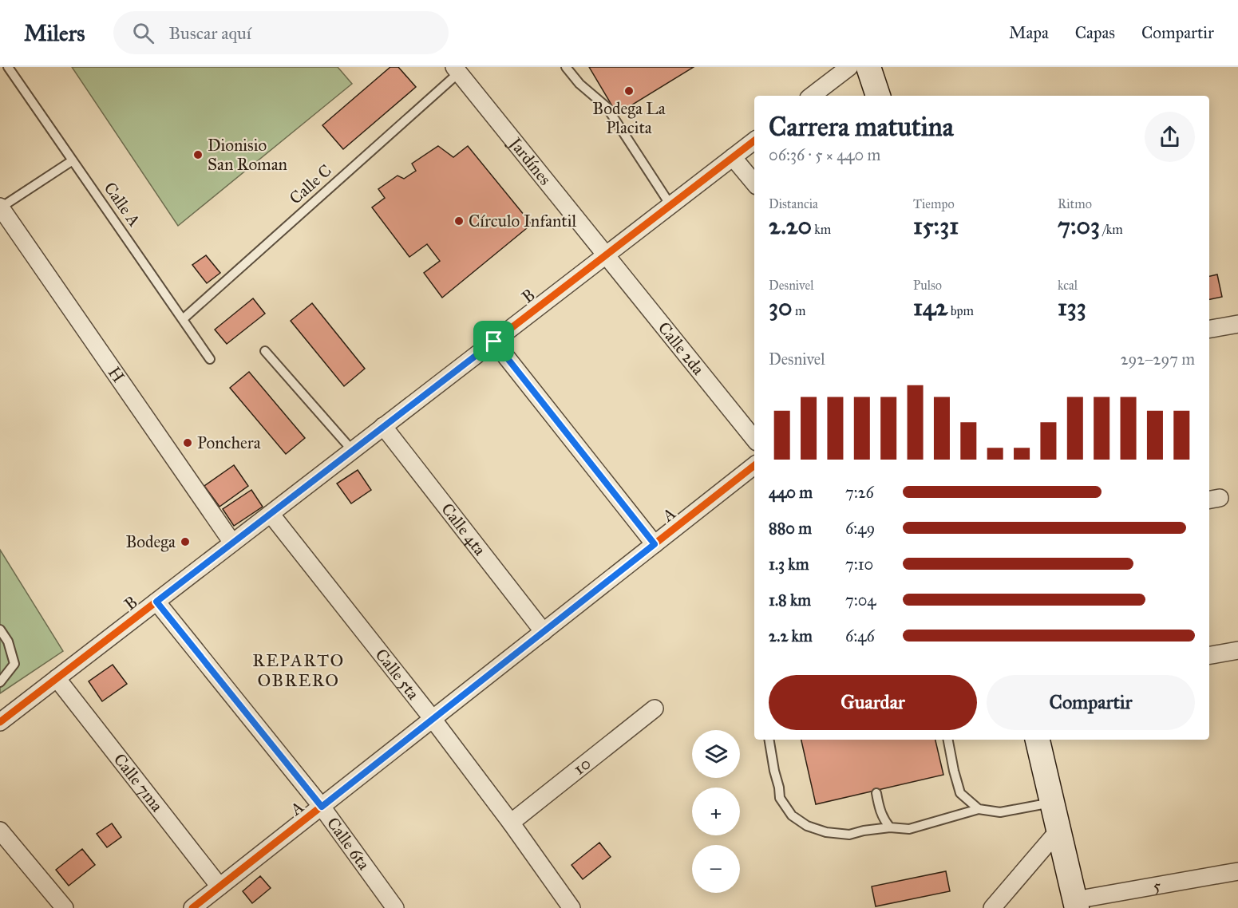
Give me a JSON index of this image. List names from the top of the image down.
{
  "streets": {
    "street": [
      "Jardínes",
      "B",
      "Calle 2da",
      "H",
      "A",
      "Calle 4ta",
      "Calle 5ta",
      "10",
      "Calle 7ma",
      "Calle 6ta",
      "5"
    ],
    "lane": ["Calle C", "Calle A"]
  },
  "crossings": [
    ["Jardínes", "Calle C"],
    ["Jardínes", "B"],
    ["Jardínes", "Calle 2da"],
    ["Calle C", "Calle A"],
    ["B", "Calle 2da"],
    ["B", "H"],
    ["B", "Calle 4ta"],
    ["B", "Calle 5ta"],
    ["B", "Calle 7ma"],
    ["B", "Calle 6ta"],
    ["A", "Calle 4ta"],
    ["A", "Calle 5ta"],
    ["A", "Calle 7ma"],
    ["A", "Calle 6ta"],
    ["Calle 5ta", "10"]
  ],
  "districts": ["REPARTO OBRERO"],
  "places": [
    "Bodega La Placita",
    "Dionisio San Roman",
    "Círculo Infantil",
    "Ponchera",
    "Bodega"
  ],
  "page": {
    "header": "Milers",
    "search": "Buscar aquí",
    "nav": ["Mapa", "Capas", "Compartir"],
    "heading": ["Carrera matutina", "06:36 · 5 × 440 m"],
    "stats": [
      ["Distancia", "2.20 km"],
      ["Tiempo", "15:31"],
      ["Ritmo", "7:03 /km"],
      ["Desnivel", "30 m"],
      ["Pulso", "142 bpm"],
      ["kcal", "133"]
    ],
    "chart": ["Desnivel", "292–297 m"],
    "list": [
      {
        "name": "440 m",
        "note": "7:26"
      },
      {
        "name": "880 m",
        "note": "6:49"
      },
      {
        "name": "1.3 km",
        "note": "7:10"
      },
      {
        "name": "1.8 km",
        "note": "7:04"
      },
      {
        "name": "2.2 km",
        "note": "6:46"
      }
    ],
    "buttons": ["Guardar", "Compartir"],
    "map_buttons": ["+", "−"]
  }
}
